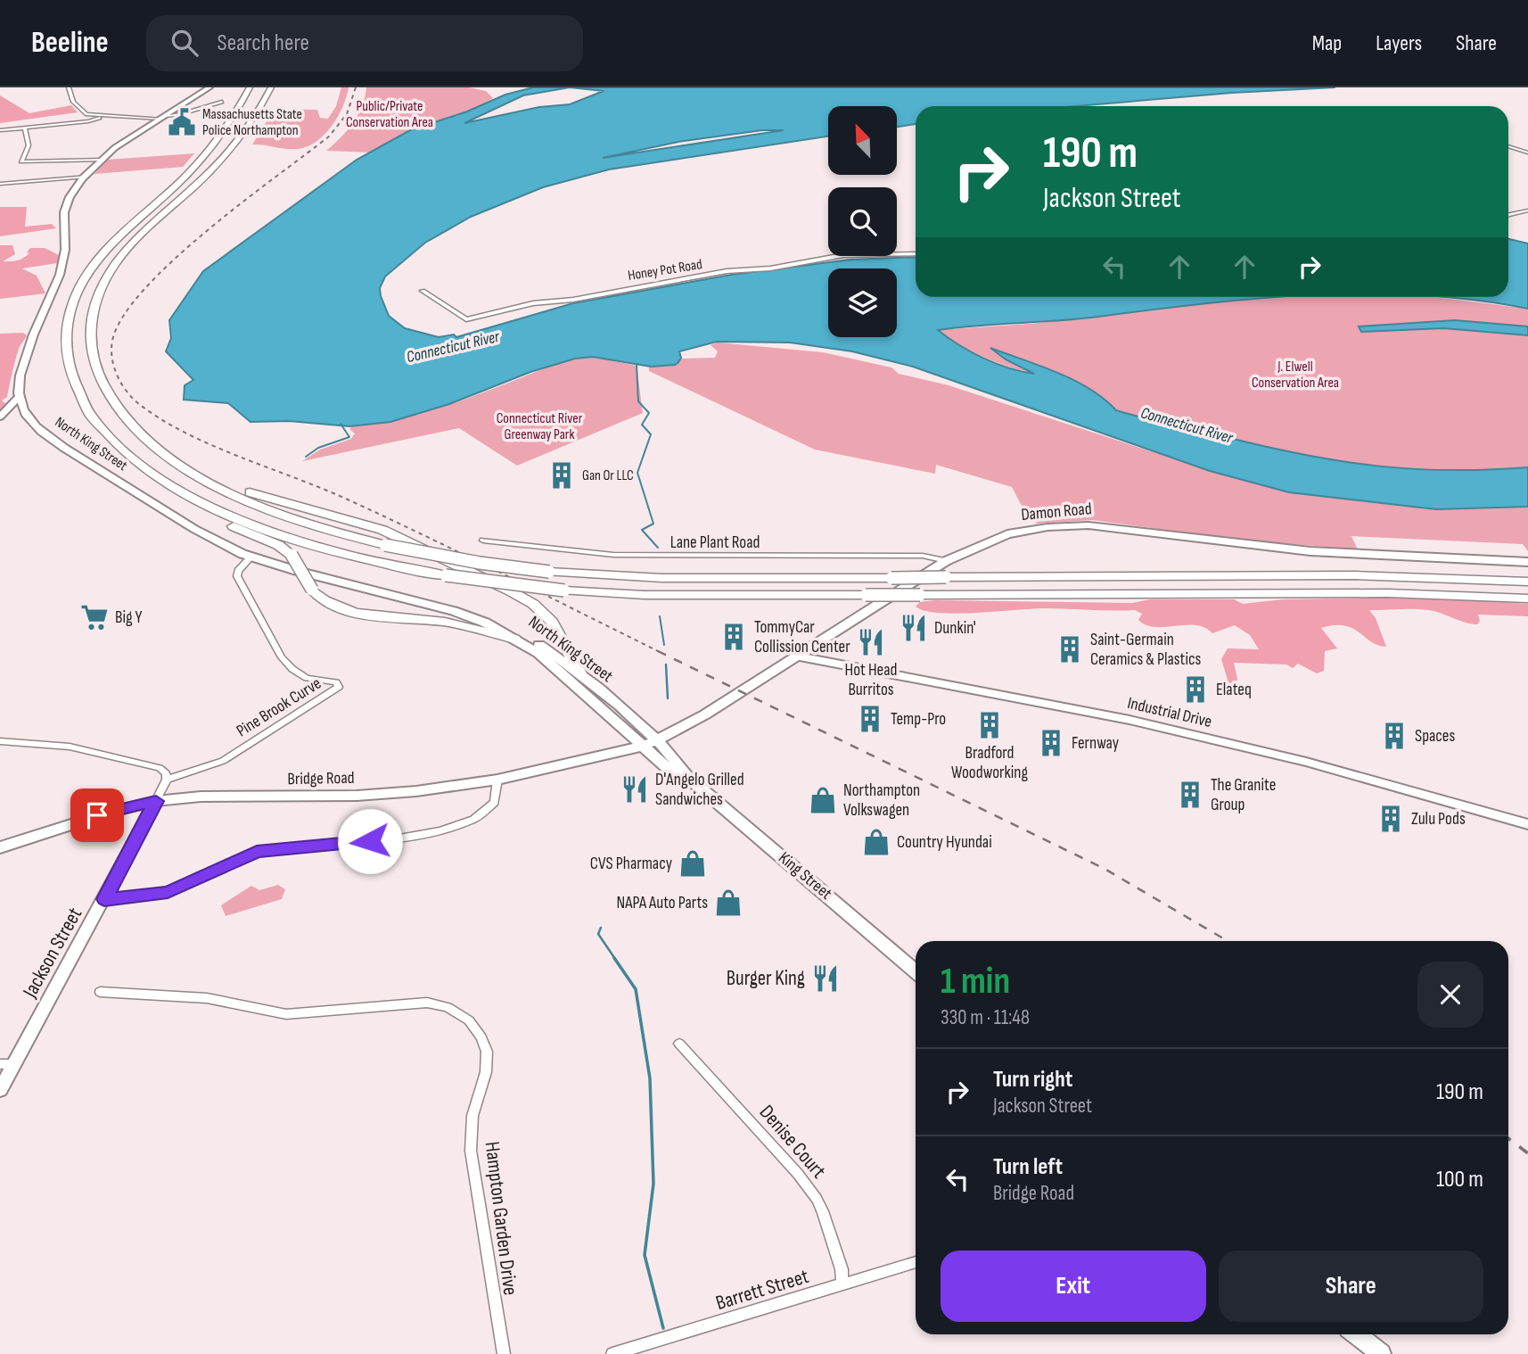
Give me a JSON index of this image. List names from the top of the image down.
{
  "streets": {
    "main road": [
      "North King Street",
      "Damon Road",
      "Bridge Road",
      "King Street"
    ],
    "street": [
      "Honey Pot Road",
      "Lane Plant Road",
      "Pine Brook Curve",
      "Industrial Drive",
      "Jackson Street",
      "Denise Court",
      "Hampton Garden Drive",
      "Barrett Street"
    ]
  },
  "crossings": [
    ["North King Street", "Damon Road"],
    ["North King Street", "Pine Brook Curve"],
    ["North King Street", "Bridge Road"],
    ["North King Street", "King Street"],
    ["Damon Road", "Lane Plant Road"],
    ["Damon Road", "Industrial Drive"],
    ["Damon Road", "Bridge Road"],
    ["Damon Road", "King Street"],
    ["Bridge Road", "King Street"],
    ["Bridge Road", "Jackson Street"],
    ["Denise Court", "Barrett Street"]
  ],
  "water": ["Connecticut River"],
  "parks": ["Public/Private Conservation Area", "J. Elwell Conservation Area", "Connecticut River Greenway Park"],
  "places": {
    "public building": ["Massachusetts State Police Northampton"],
    "building": [
      "Gan Or LLC",
      "TommyCar Collission Center",
      "Saint-Germain Ceramics & Plastics",
      "Elateq",
      "Temp-Pro",
      "Bradford Woodworking",
      "Spaces",
      "Fernway",
      "The Granite Group",
      "Zulu Pods"
    ],
    "supermarket": ["Big Y"],
    "restaurant": [
      "Dunkin'",
      "Hot Head Burritos",
      "D'Angelo Grilled Sandwiches",
      "Burger King"
    ],
    "shop": [
      "Northampton Volkswagen",
      "Country Hyundai",
      "CVS Pharmacy",
      "NAPA Auto Parts"
    ]
  },
  "north": "top left",
  "page": {
    "header": "Beeline",
    "search": "Search here",
    "nav": ["Map", "Layers", "Share"],
    "turn": ["190 m", "Jackson Street"],
    "heading": ["1 min", "330 m · 11:48"],
    "list": [
      {
        "name": "Turn right",
        "note": "Jackson Street",
        "value": "190 m"
      },
      {
        "name": "Turn left",
        "note": "Bridge Road",
        "value": "100 m"
      }
    ],
    "buttons": ["Exit", "Share"]
  }
}
